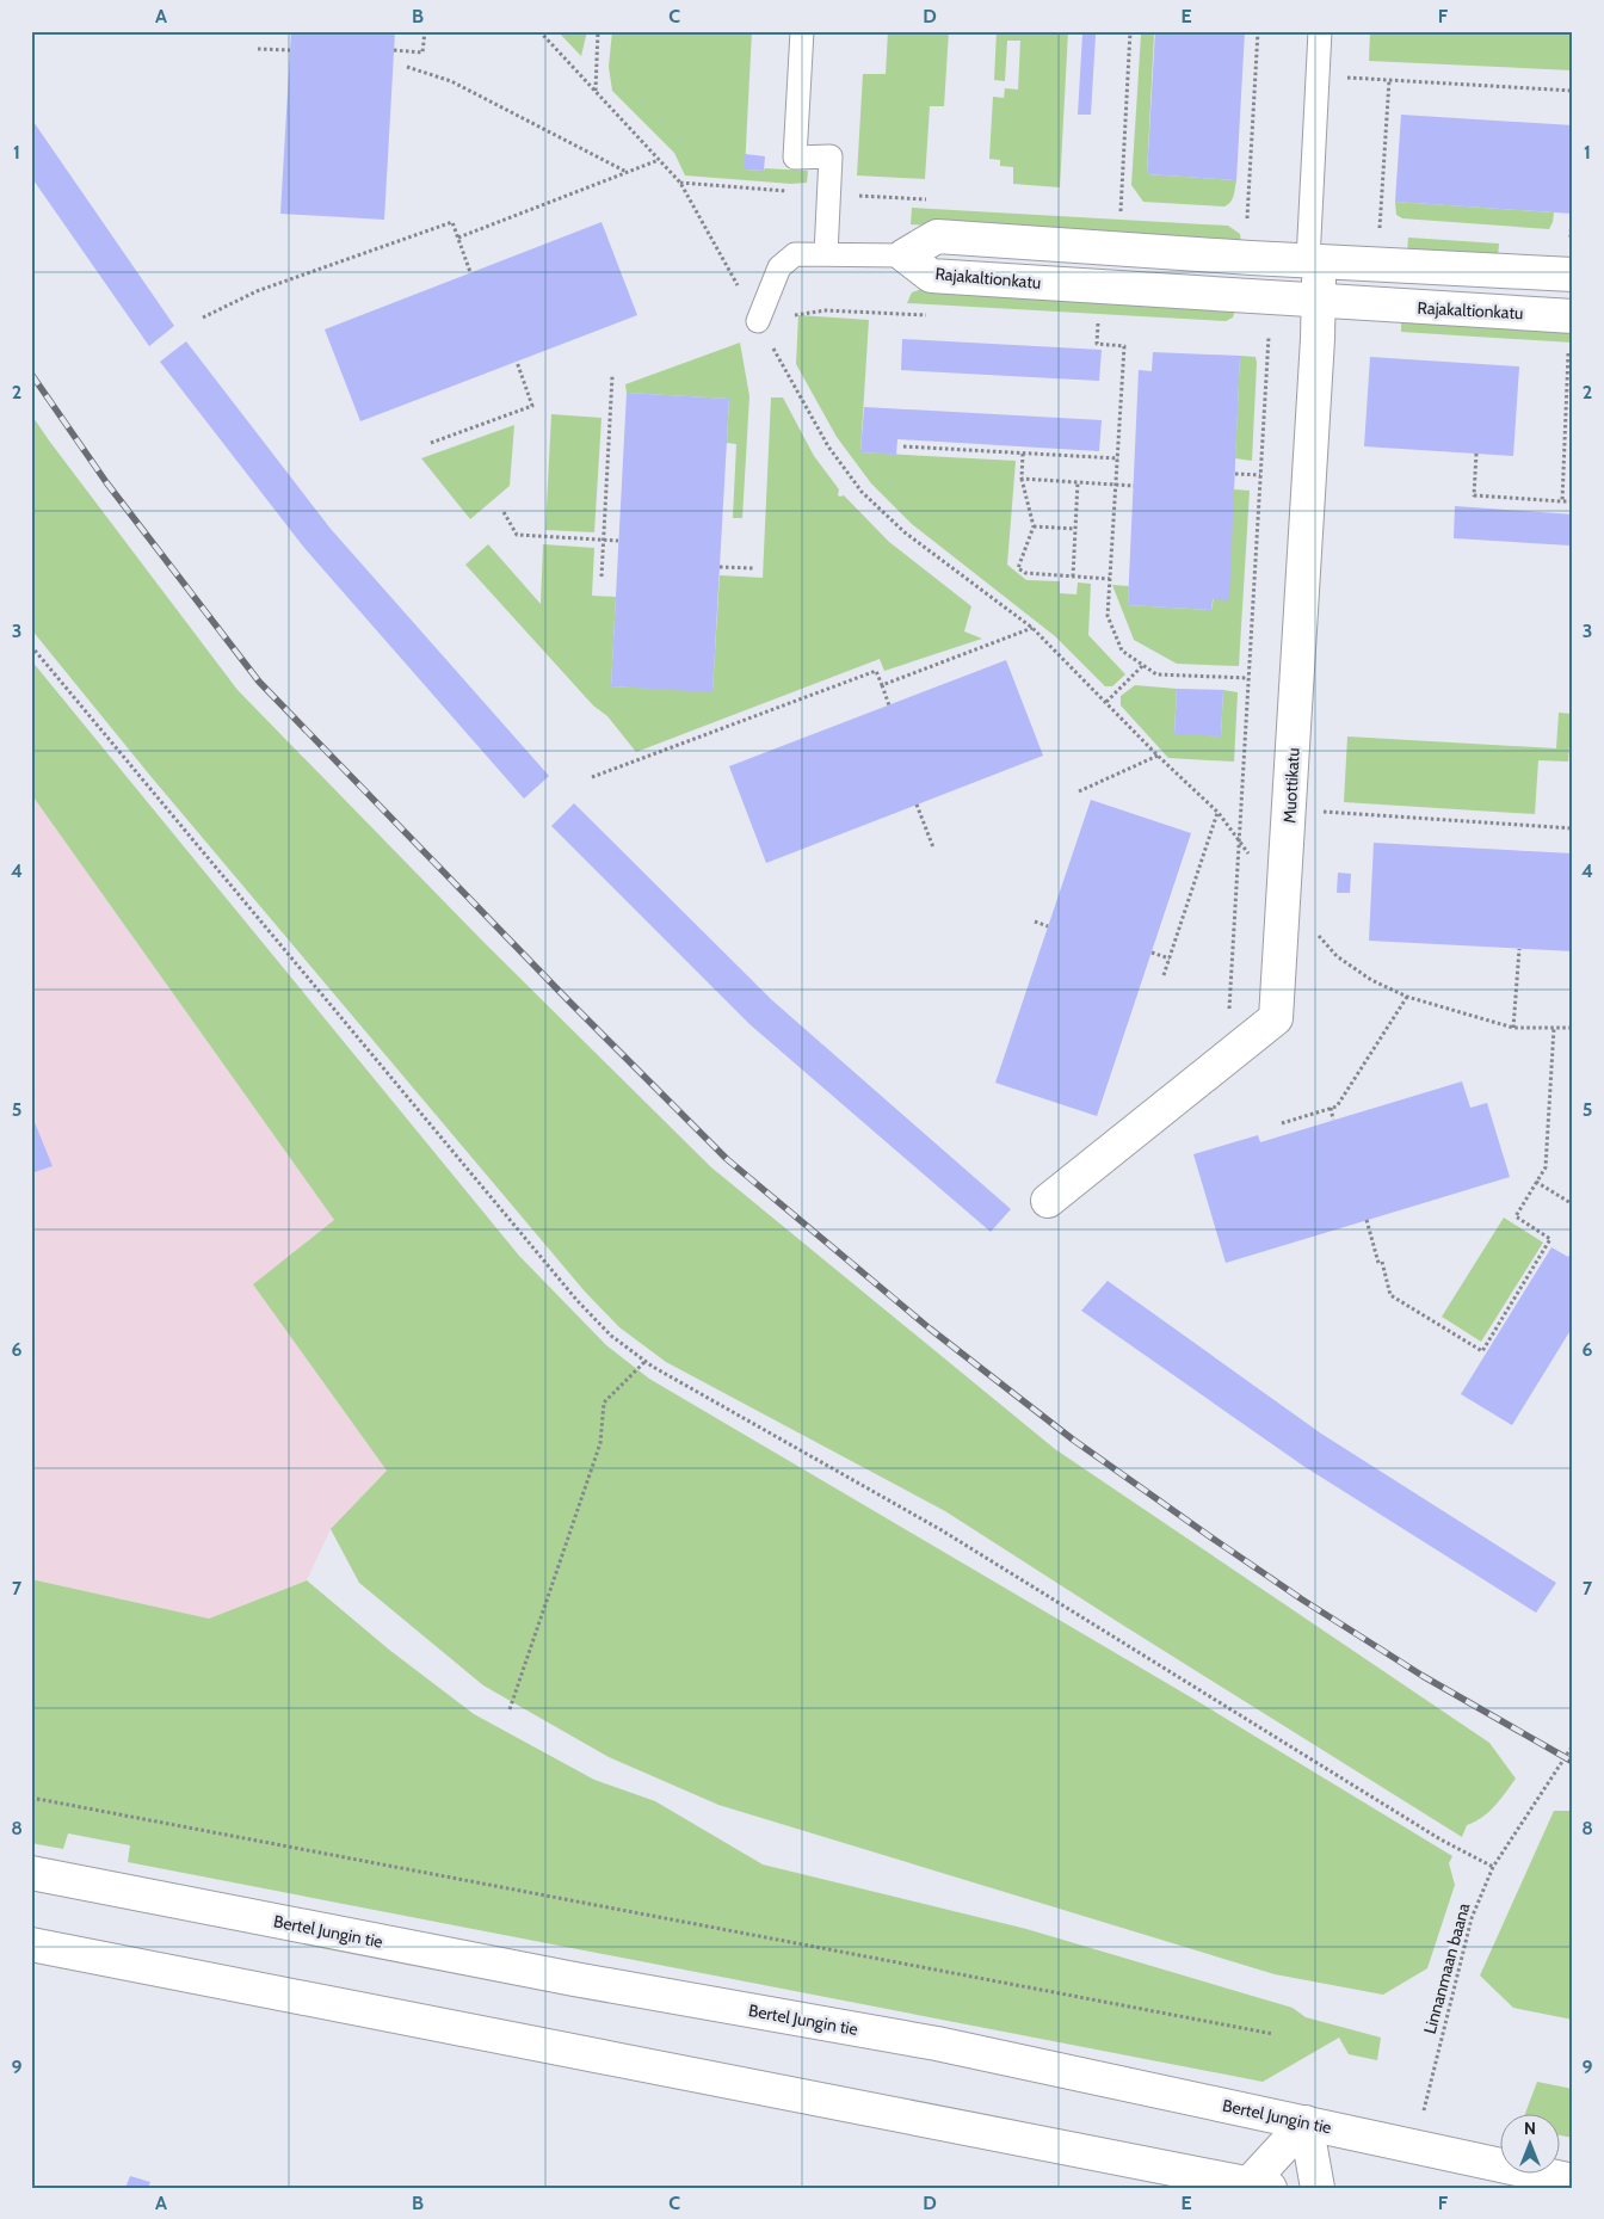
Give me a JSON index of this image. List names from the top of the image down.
{
  "streets": {
    "main road": ["Rajakaltionkatu", "Muottikatu", "Bertel Jungin tie"],
    "path": ["Linnanmaan baana"]
  },
  "crossings": [
    ["Rajakaltionkatu", "Muottikatu"]
  ],
  "north": "top",
  "grid": {
    "columns": [
      "A",
      "B",
      "C",
      "D",
      "E",
      "F"
    ],
    "rows": [
      "1",
      "2",
      "3",
      "4",
      "5",
      "6",
      "7",
      "8",
      "9"
    ]
  }
}
